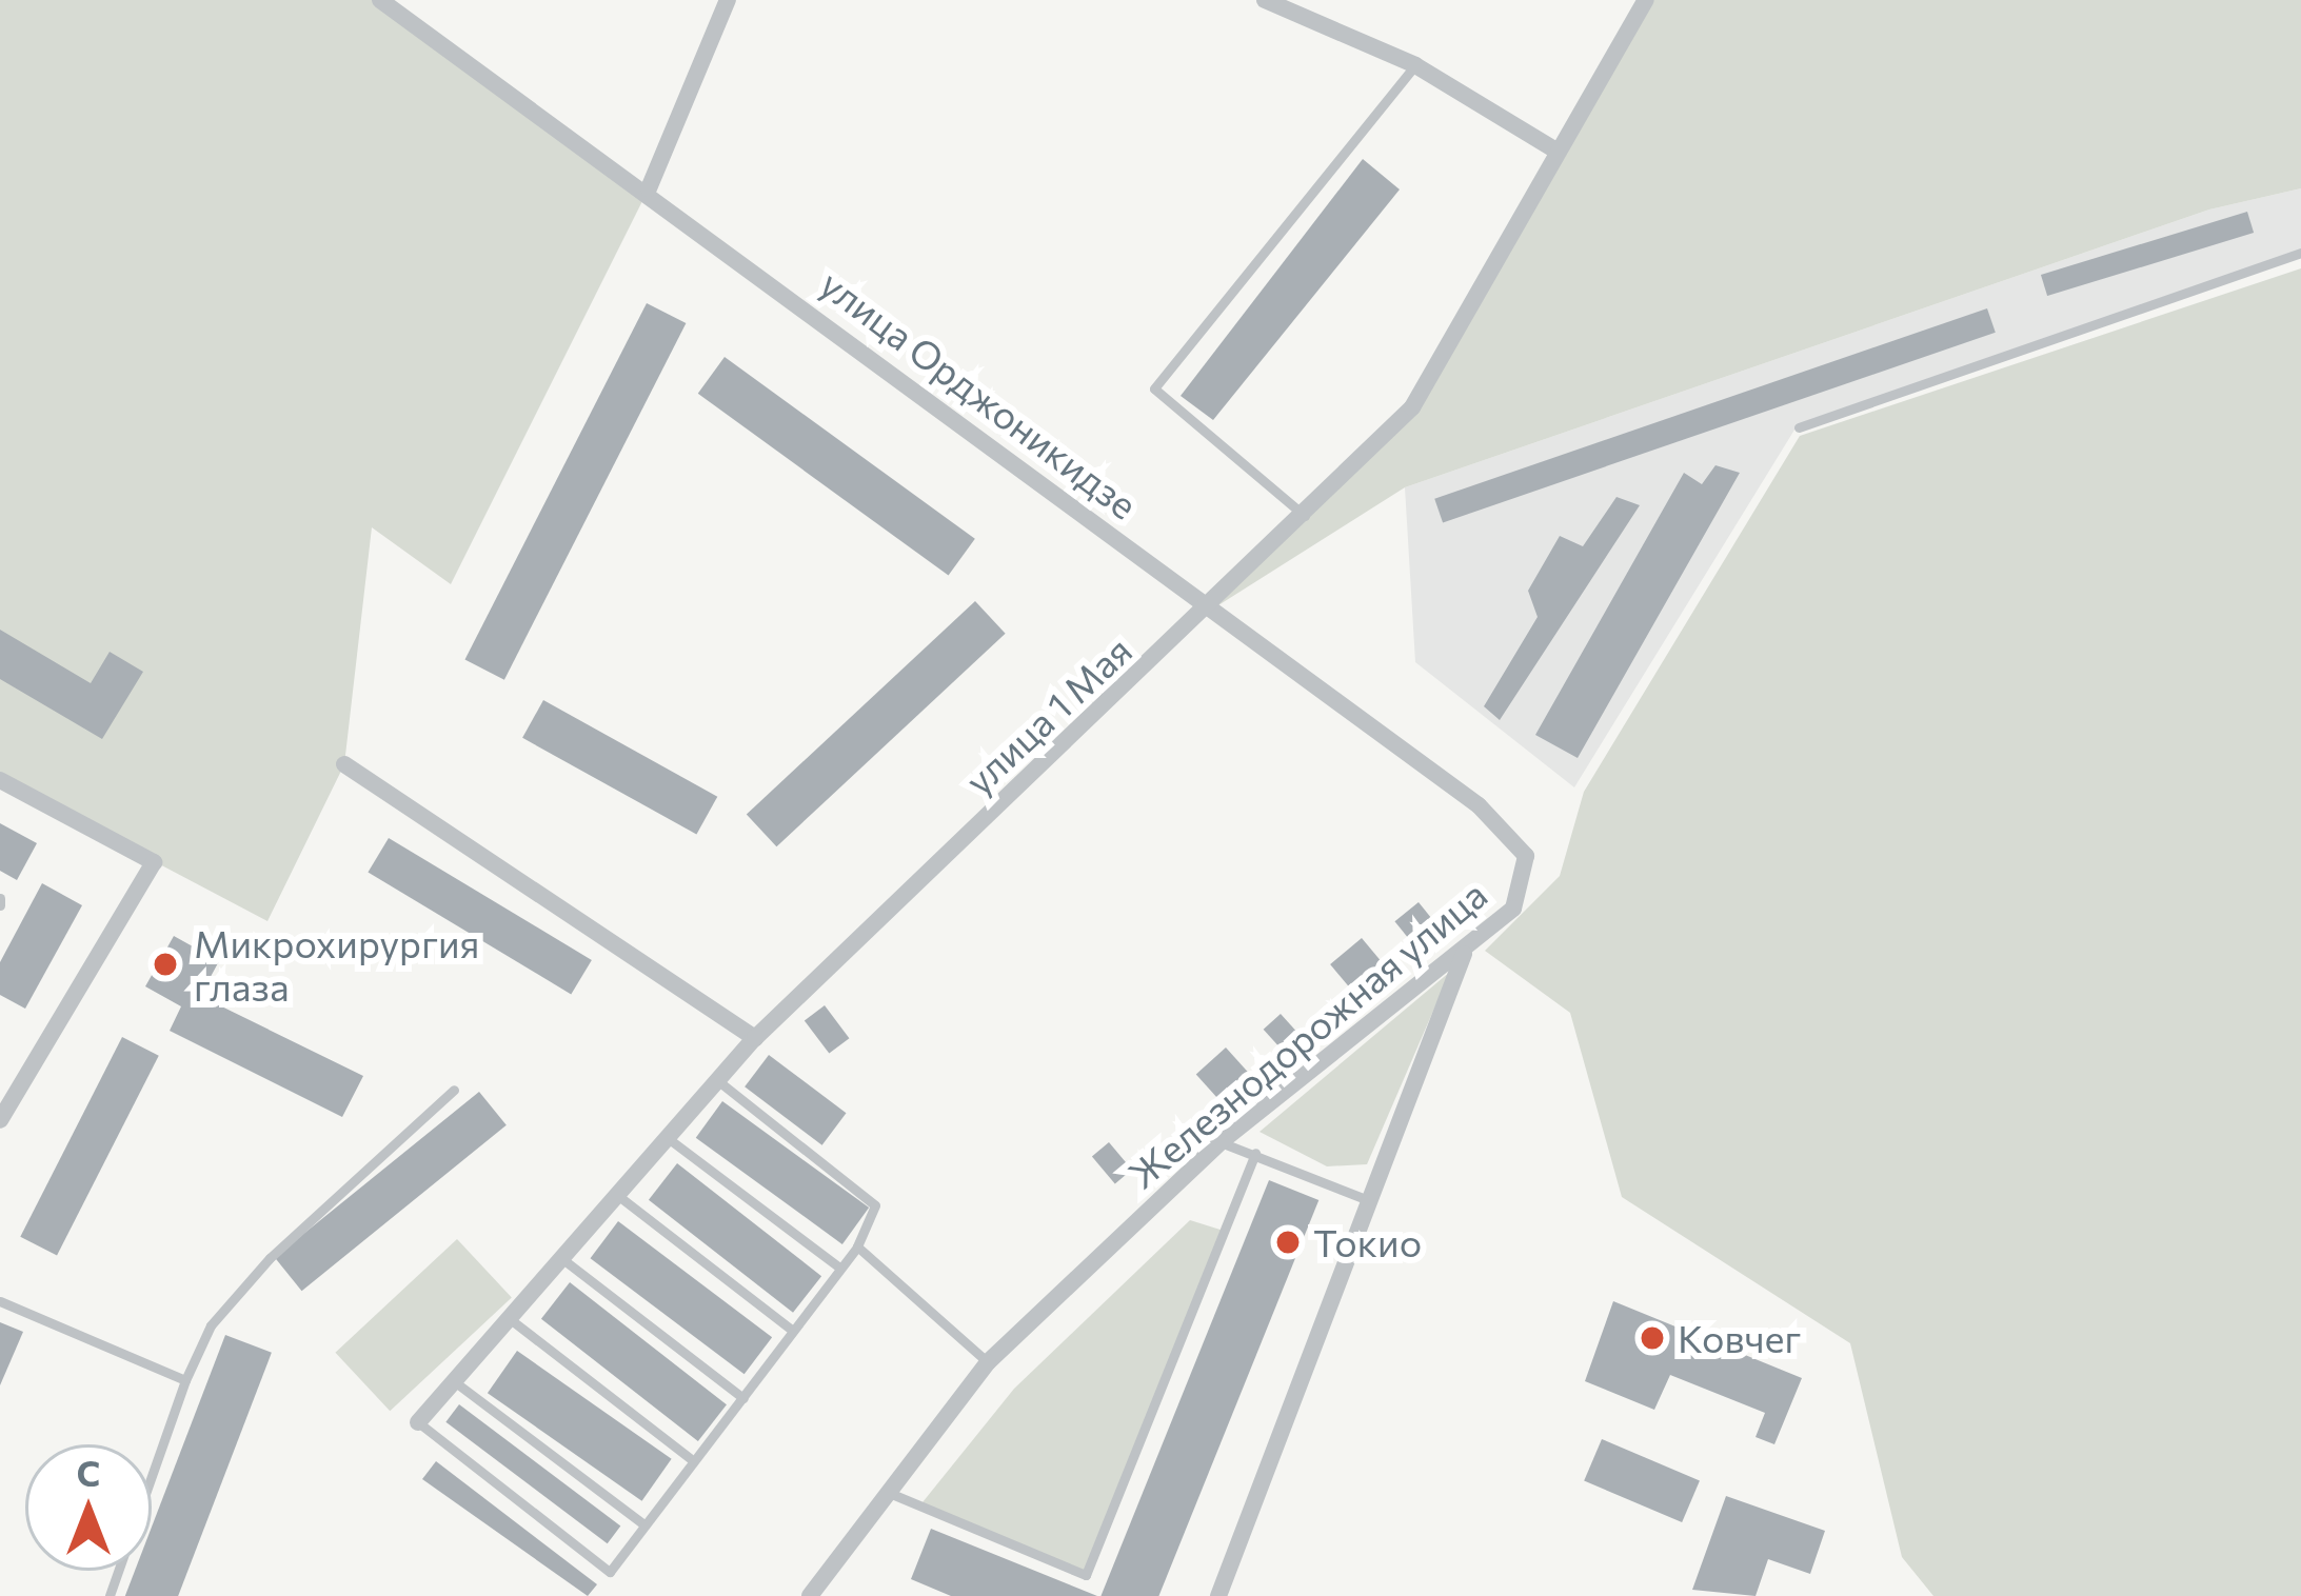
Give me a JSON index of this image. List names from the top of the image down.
{
  "streets": {
    "street": ["улица Орджоникидзе", "улица 1 Мая", "Железнодорожная улица"]
  },
  "crossings": [
    ["улица Орджоникидзе", "улица 1 Мая"],
    ["улица Орджоникидзе", "Железнодорожная улица"]
  ],
  "places": ["Микрохирургия глаза", "Токио", "Ковчег"],
  "north": "top"
}
